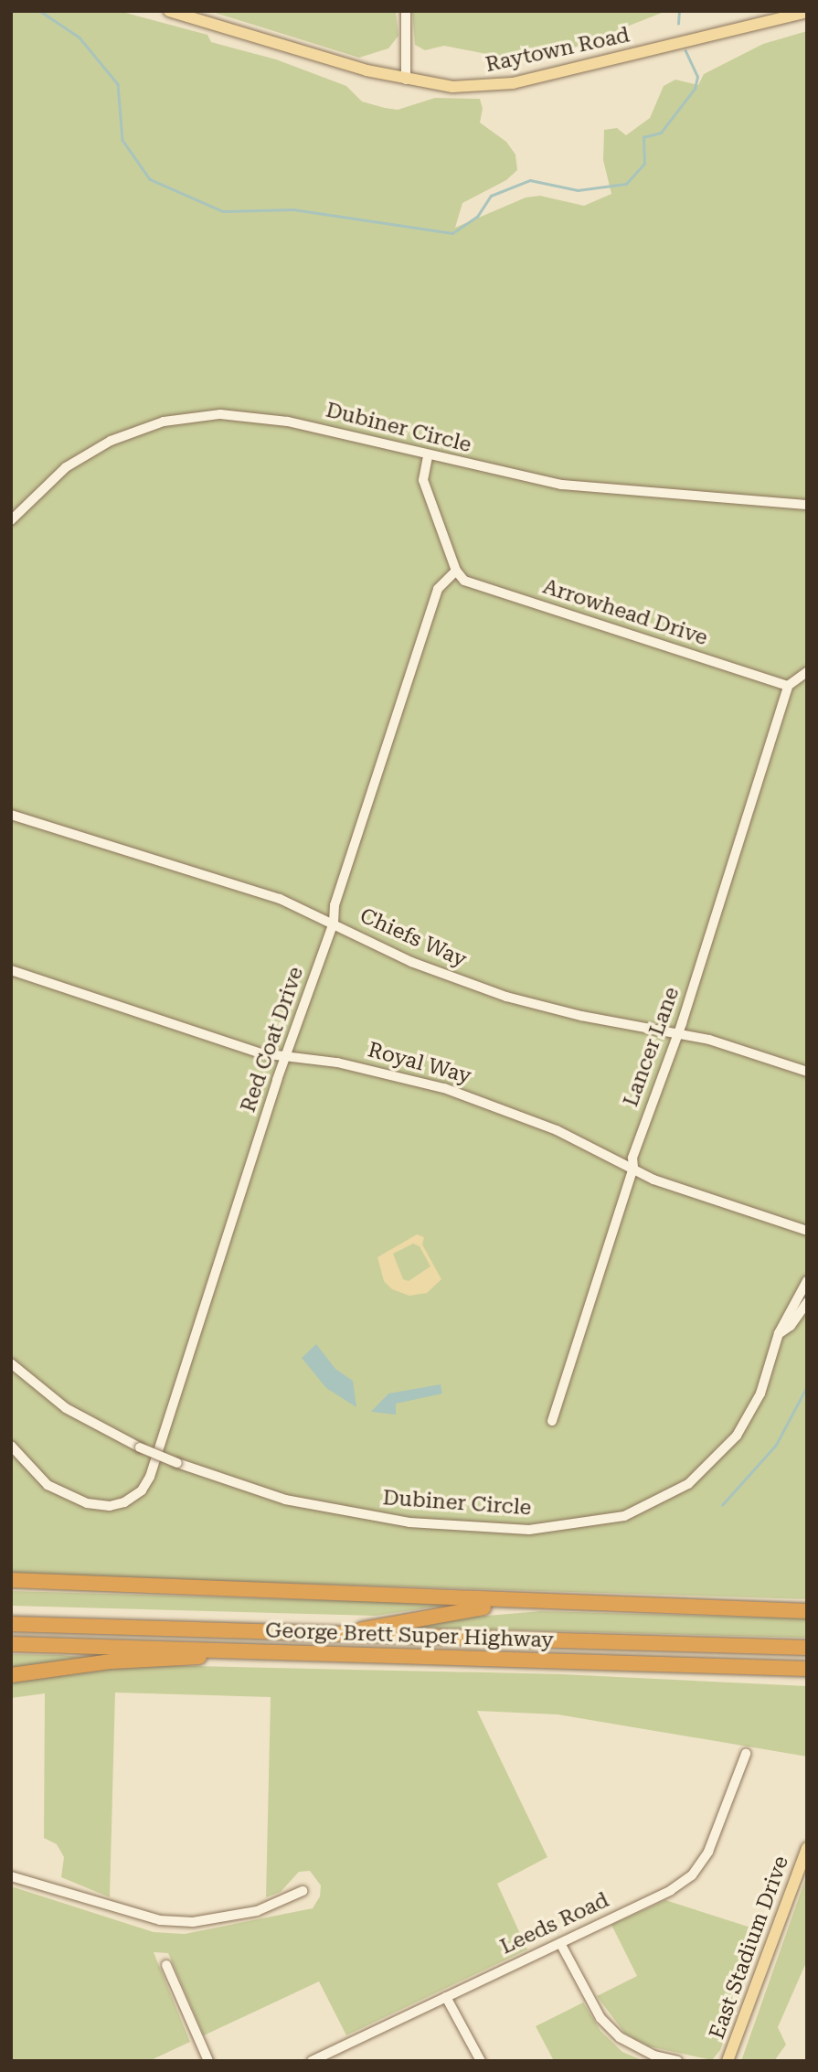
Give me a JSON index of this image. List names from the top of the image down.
{
  "streets": {
    "highway": ["George Brett Super Highway"],
    "main road": ["Raytown Road", "East Stadium Drive"],
    "street": [
      "Dubiner Circle",
      "Arrowhead Drive",
      "Chiefs Way",
      "Red Coat Drive",
      "Lancer Lane",
      "Royal Way",
      "Leeds Road"
    ]
  },
  "crossings": [
    ["Arrowhead Drive", "Red Coat Drive"],
    ["Arrowhead Drive", "Lancer Lane"],
    ["Chiefs Way", "Red Coat Drive"],
    ["Chiefs Way", "Lancer Lane"],
    ["Red Coat Drive", "Royal Way"],
    ["Lancer Lane", "Royal Way"]
  ]
}
